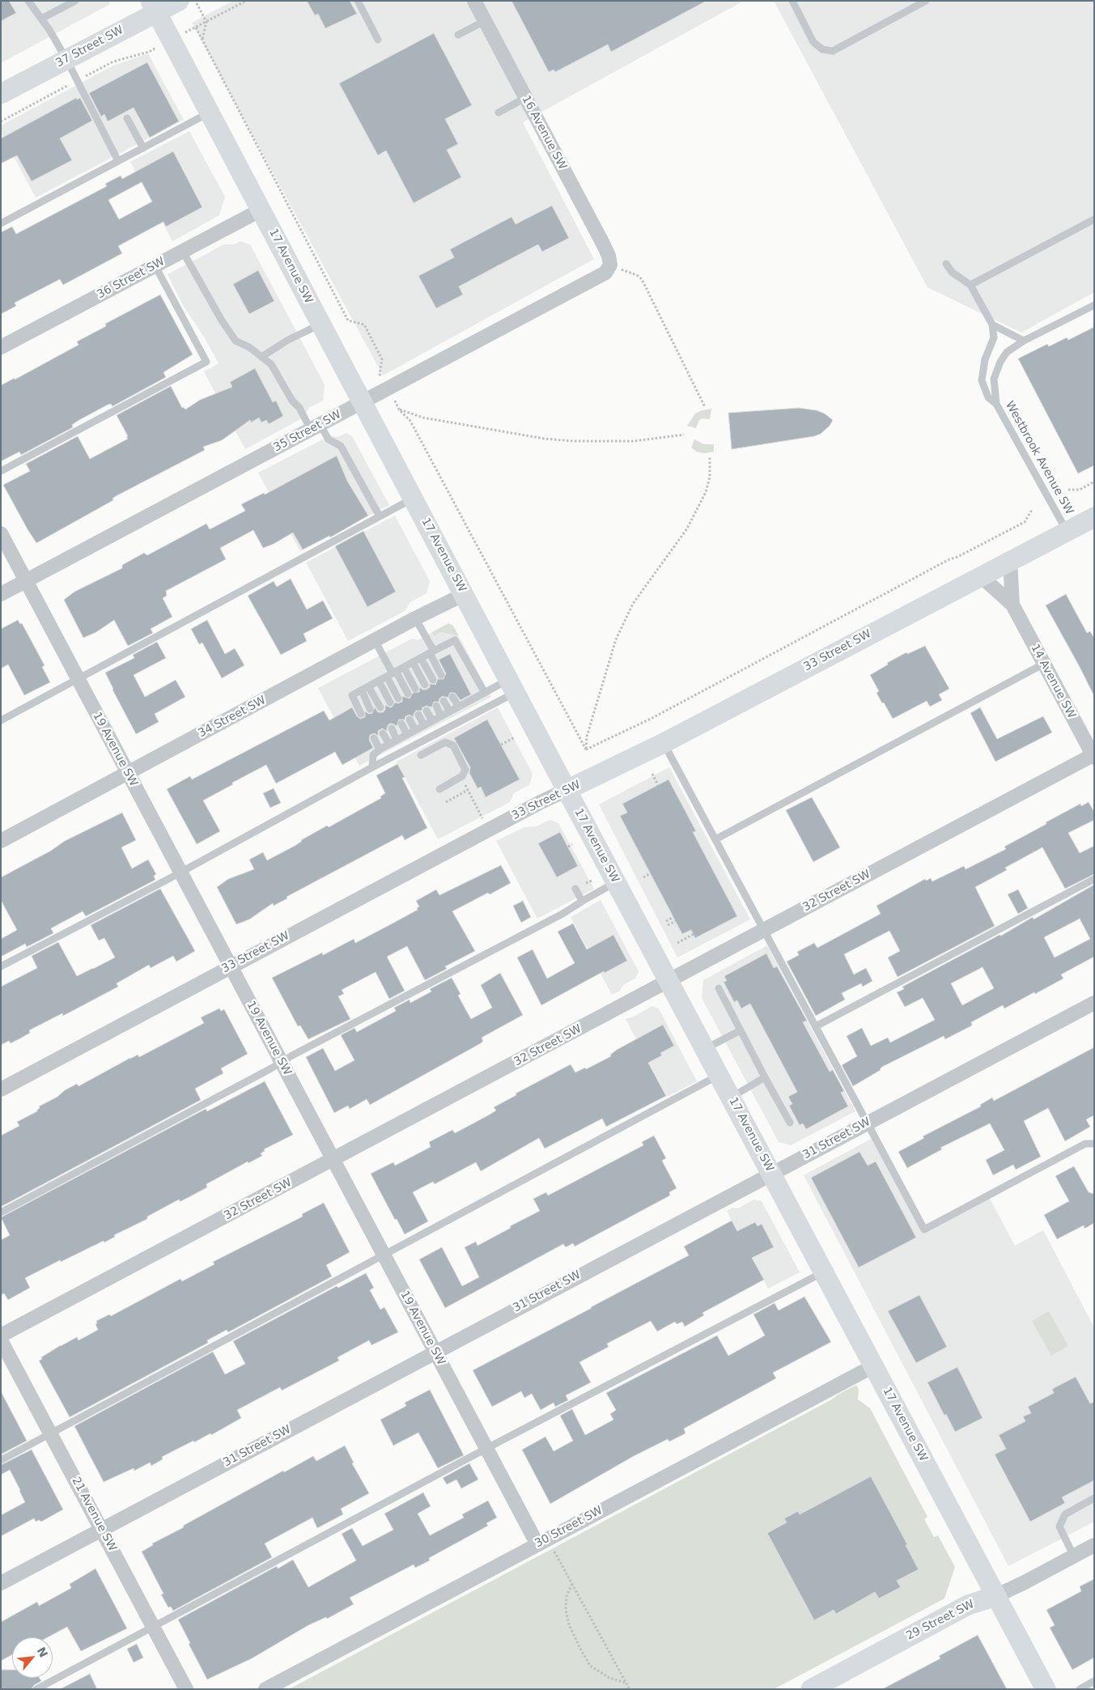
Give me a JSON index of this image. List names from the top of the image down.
{
  "streets": {
    "main road": [
      "37 Street SW",
      "17 Avenue SW",
      "33 Street SW",
      "29 Street SW"
    ],
    "street": [
      "16 Avenue SW",
      "36 Street SW",
      "35 Street SW",
      "14 Avenue SW",
      "34 Street SW",
      "19 Avenue SW",
      "32 Street SW",
      "31 Street SW",
      "21 Avenue SW",
      "30 Street SW"
    ],
    "lane": ["Westbrook Avenue SW"]
  },
  "crossings": [
    ["37 Street SW", "17 Avenue SW"],
    ["16 Avenue SW", "35 Street SW"],
    ["17 Avenue SW", "36 Street SW"],
    ["17 Avenue SW", "35 Street SW"],
    ["17 Avenue SW", "33 Street SW"],
    ["17 Avenue SW", "34 Street SW"],
    ["17 Avenue SW", "32 Street SW"],
    ["17 Avenue SW", "31 Street SW"],
    ["17 Avenue SW", "30 Street SW"],
    ["17 Avenue SW", "29 Street SW"],
    ["35 Street SW", "19 Avenue SW"],
    ["Westbrook Avenue SW", "33 Street SW"],
    ["33 Street SW", "14 Avenue SW"],
    ["33 Street SW", "19 Avenue SW"],
    ["14 Avenue SW", "32 Street SW"],
    ["34 Street SW", "19 Avenue SW"],
    ["19 Avenue SW", "32 Street SW"],
    ["19 Avenue SW", "31 Street SW"],
    ["19 Avenue SW", "30 Street SW"],
    ["31 Street SW", "21 Avenue SW"]
  ],
  "north": "top right"
}
